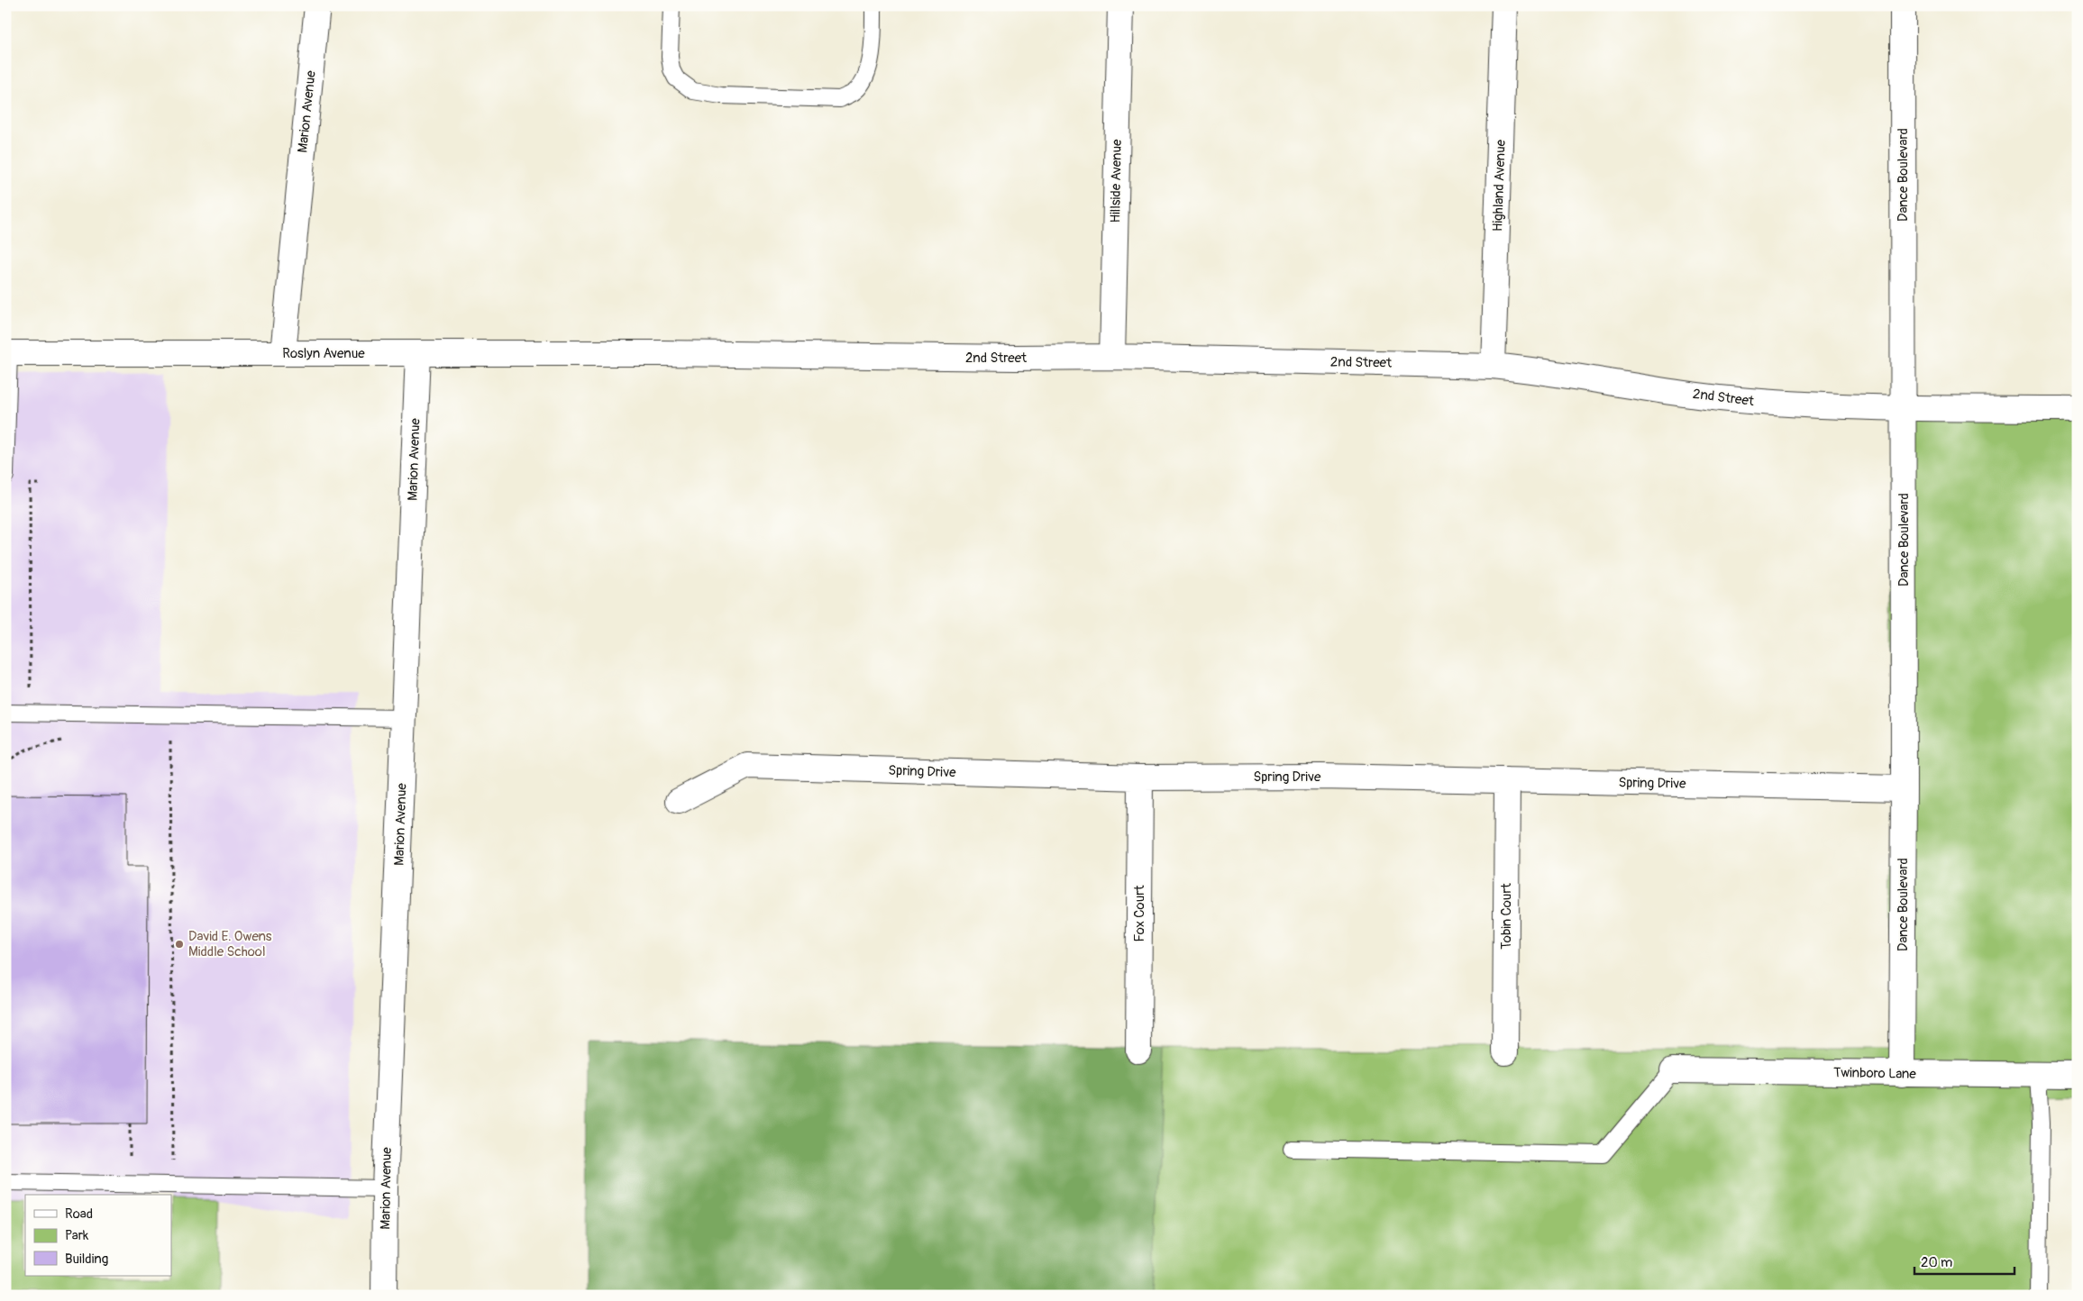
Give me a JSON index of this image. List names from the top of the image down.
{
  "streets": {
    "street": [
      "Marion Avenue",
      "Dance Boulevard",
      "Hillside Avenue",
      "Highland Avenue",
      "Roslyn Avenue",
      "2nd Street",
      "Spring Drive",
      "Fox Court",
      "Tobin Court",
      "Twinboro Lane"
    ]
  },
  "crossings": [
    ["Marion Avenue", "Roslyn Avenue"],
    ["Dance Boulevard", "2nd Street"],
    ["Dance Boulevard", "Spring Drive"],
    ["Dance Boulevard", "Twinboro Lane"],
    ["Hillside Avenue", "2nd Street"],
    ["Highland Avenue", "2nd Street"],
    ["Roslyn Avenue", "2nd Street"],
    ["Spring Drive", "Fox Court"],
    ["Spring Drive", "Tobin Court"]
  ],
  "places": ["David E. Owens Middle School"],
  "legend": ["Road", "Park", "Building"],
  "scale_bar": "20 m"
}
